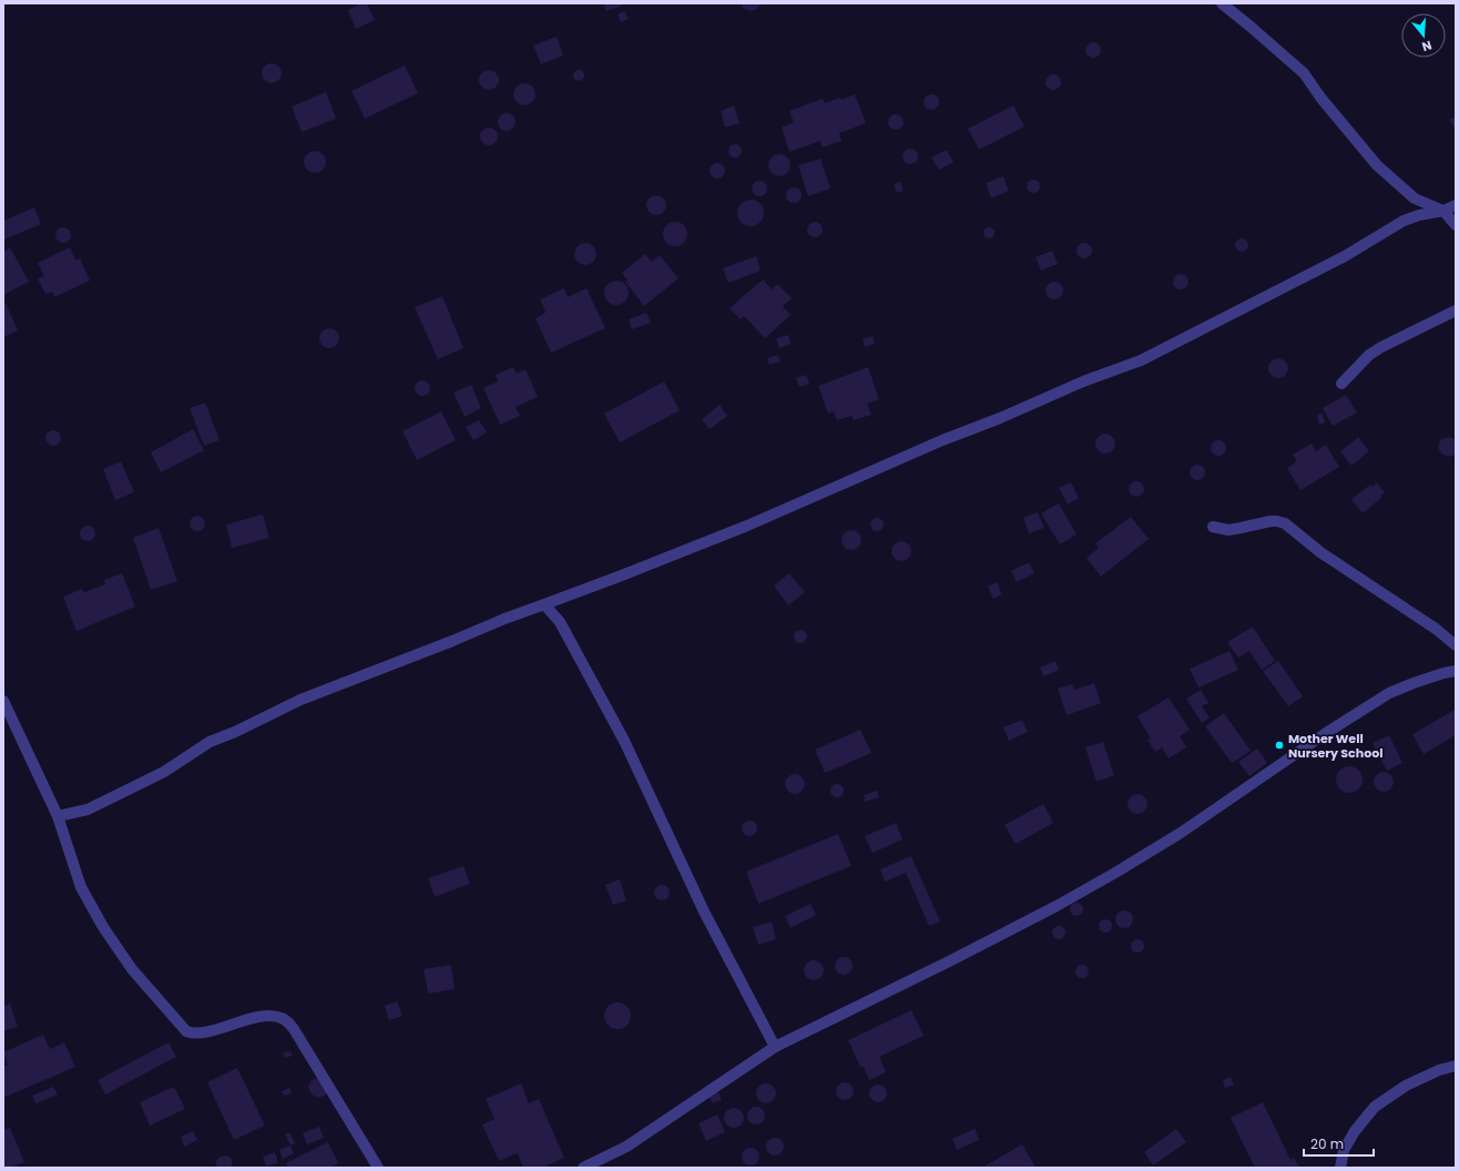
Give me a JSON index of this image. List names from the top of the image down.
{
  "places": ["Mother Well Nursery School"],
  "scale_bar": "20 m",
  "north": "bottom"
}
